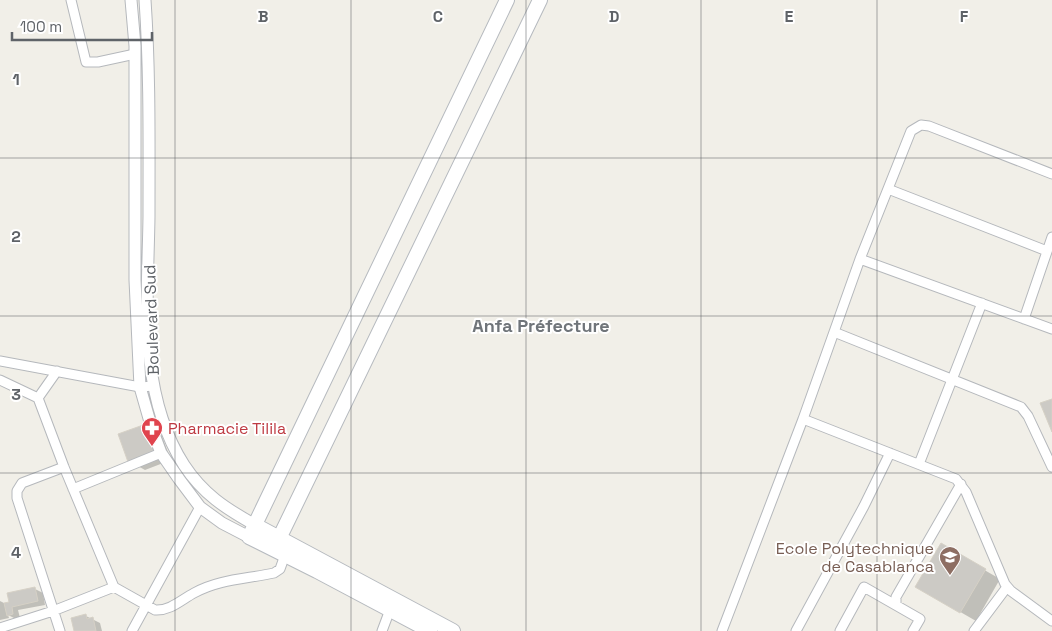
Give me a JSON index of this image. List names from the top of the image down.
{
  "streets": {
    "main road": ["Boulevard Sud"]
  },
  "districts": ["Anfa Préfecture"],
  "places": {
    "pharmacy": ["Pharmacie Tilila"],
    "school or university": ["Ecole Polytechnique de Casablanca"]
  },
  "scale_bar": "100 m",
  "grid": {
    "columns": [
      "B",
      "C",
      "D",
      "E",
      "F"
    ],
    "rows": [
      "1",
      "2",
      "3",
      "4"
    ]
  }
}
